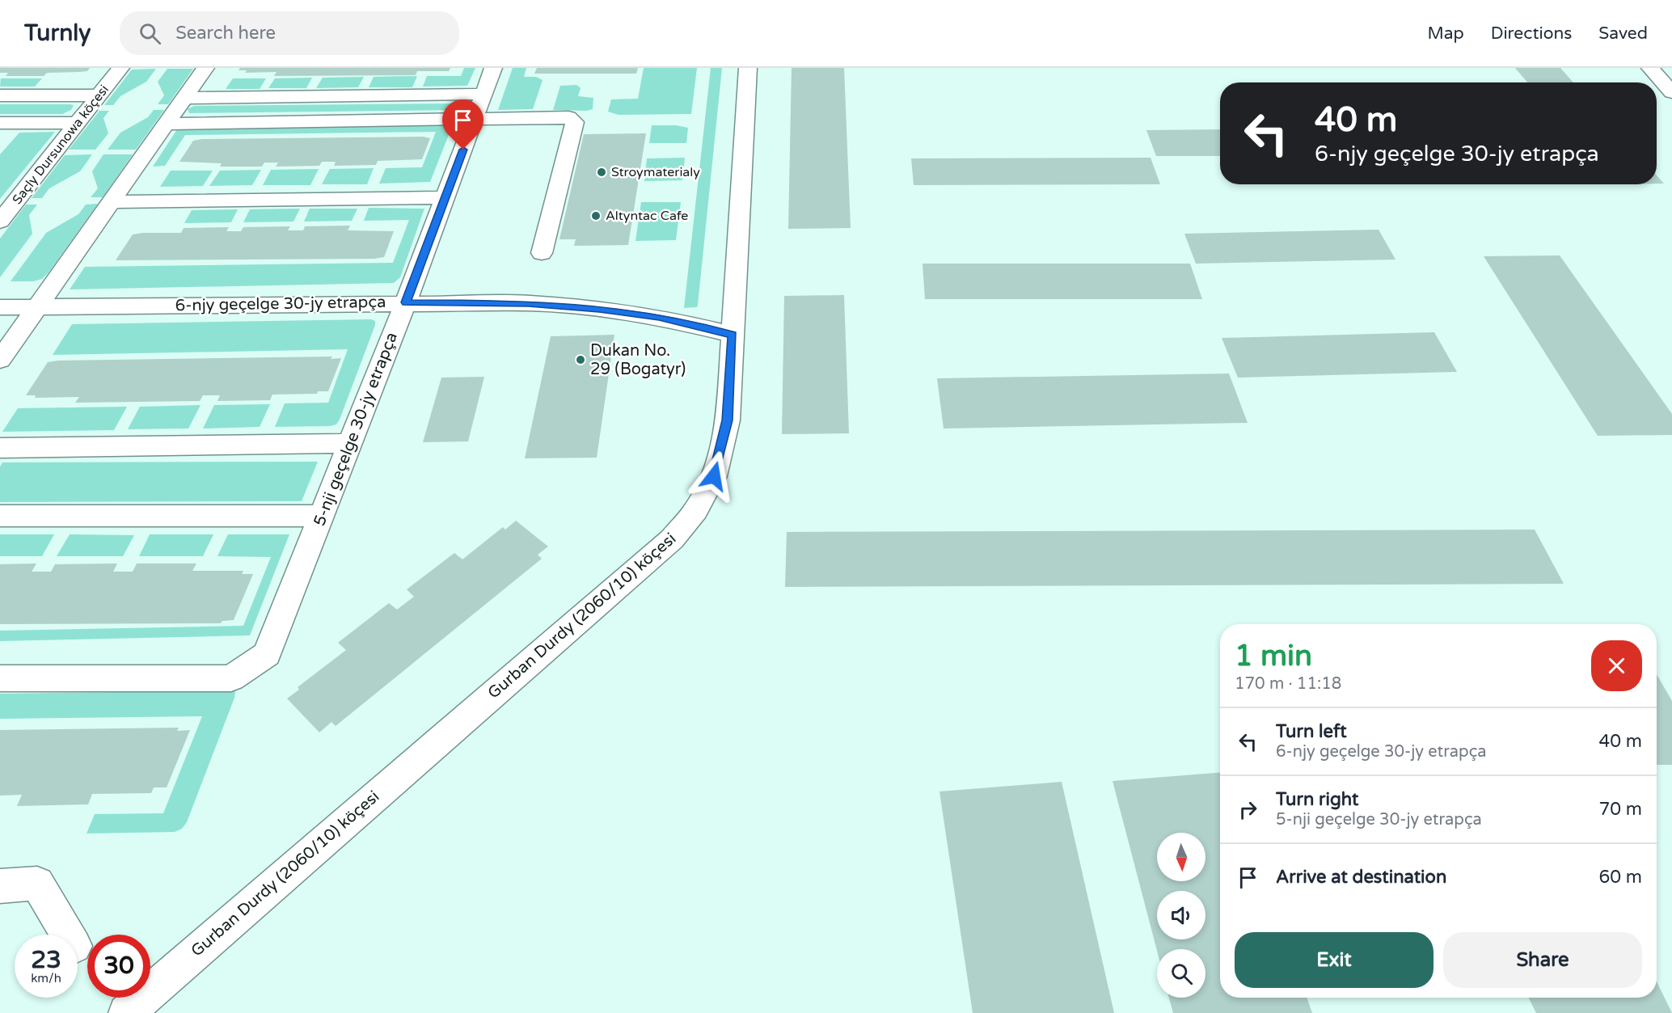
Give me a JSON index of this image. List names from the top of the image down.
{
  "streets": {
    "street": [
      "Saçly Dursunowa köçesi",
      "6-njy geçelge 30-jy etrapça",
      "5-nji geçelge 30-jy etrapça",
      "Gurban Durdy (2060/10) köçesi"
    ]
  },
  "crossings": [
    ["6-njy geçelge 30-jy etrapça", "5-nji geçelge 30-jy etrapça"],
    ["6-njy geçelge 30-jy etrapça", "Gurban Durdy (2060/10) köçesi"]
  ],
  "places": ["Stroymaterialy", "Altyntac Cafe", "Dukan No. 29 (Bogatyr)"],
  "north": "bottom",
  "page": {
    "header": "Turnly",
    "search": "Search here",
    "nav": ["Map", "Directions", "Saved"],
    "turn": ["40 m", "6-njy geçelge 30-jy etrapça"],
    "heading": ["1 min", "170 m · 11:18"],
    "list": [
      {
        "name": "Turn left",
        "note": "6-njy geçelge 30-jy etrapça",
        "value": "40 m"
      },
      {
        "name": "Turn right",
        "note": "5-nji geçelge 30-jy etrapça",
        "value": "70 m"
      },
      {
        "name": "Arrive at destination",
        "value": "60 m"
      }
    ],
    "buttons": ["Exit", "Share"],
    "speed": "23 km/h",
    "limit": "30"
  }
}
